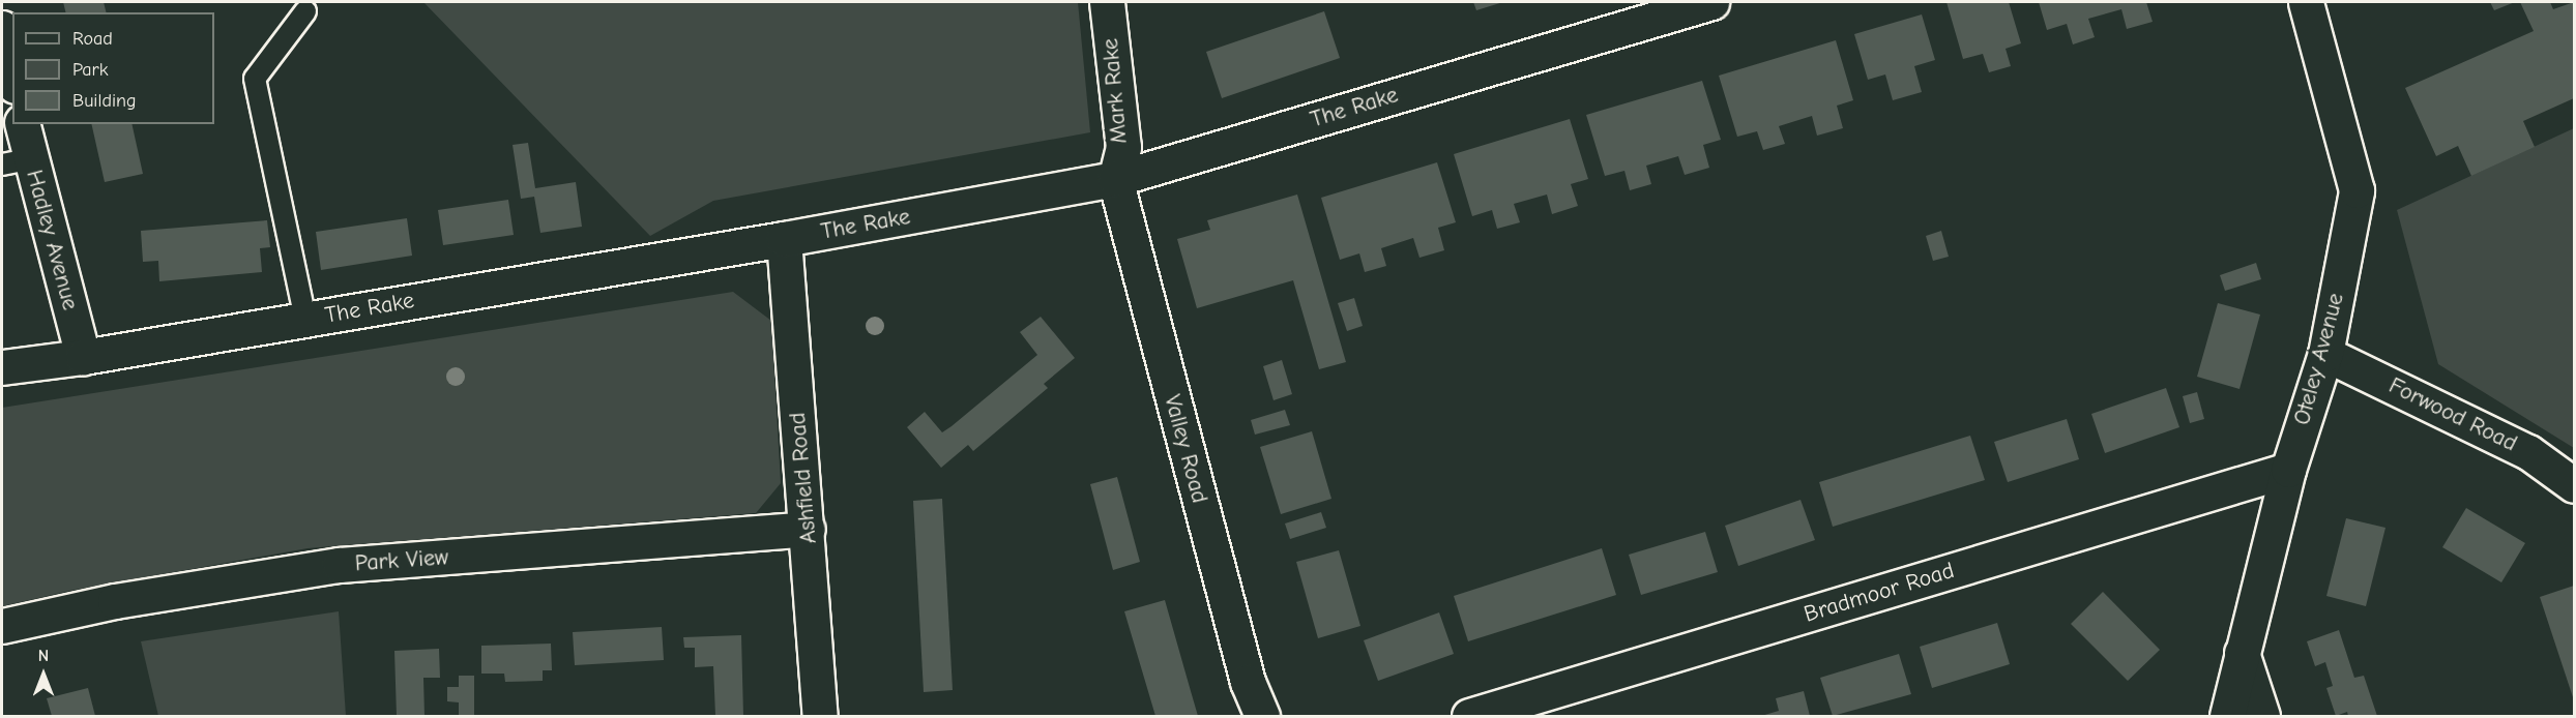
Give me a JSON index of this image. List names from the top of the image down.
{
  "streets": {
    "street": [
      "Mark Rake",
      "The Rake",
      "Hadley Avenue",
      "Oteley Avenue",
      "Forwood Road",
      "Valley Road",
      "Ashfield Road",
      "Park View",
      "Bradmoor Road"
    ]
  },
  "crossings": [
    ["Mark Rake", "The Rake"],
    ["Mark Rake", "Valley Road"],
    ["The Rake", "Hadley Avenue"],
    ["The Rake", "Valley Road"],
    ["The Rake", "Ashfield Road"],
    ["Oteley Avenue", "Forwood Road"],
    ["Oteley Avenue", "Bradmoor Road"],
    ["Ashfield Road", "Park View"]
  ],
  "legend": ["Road", "Park", "Building"],
  "north": "top"
}
